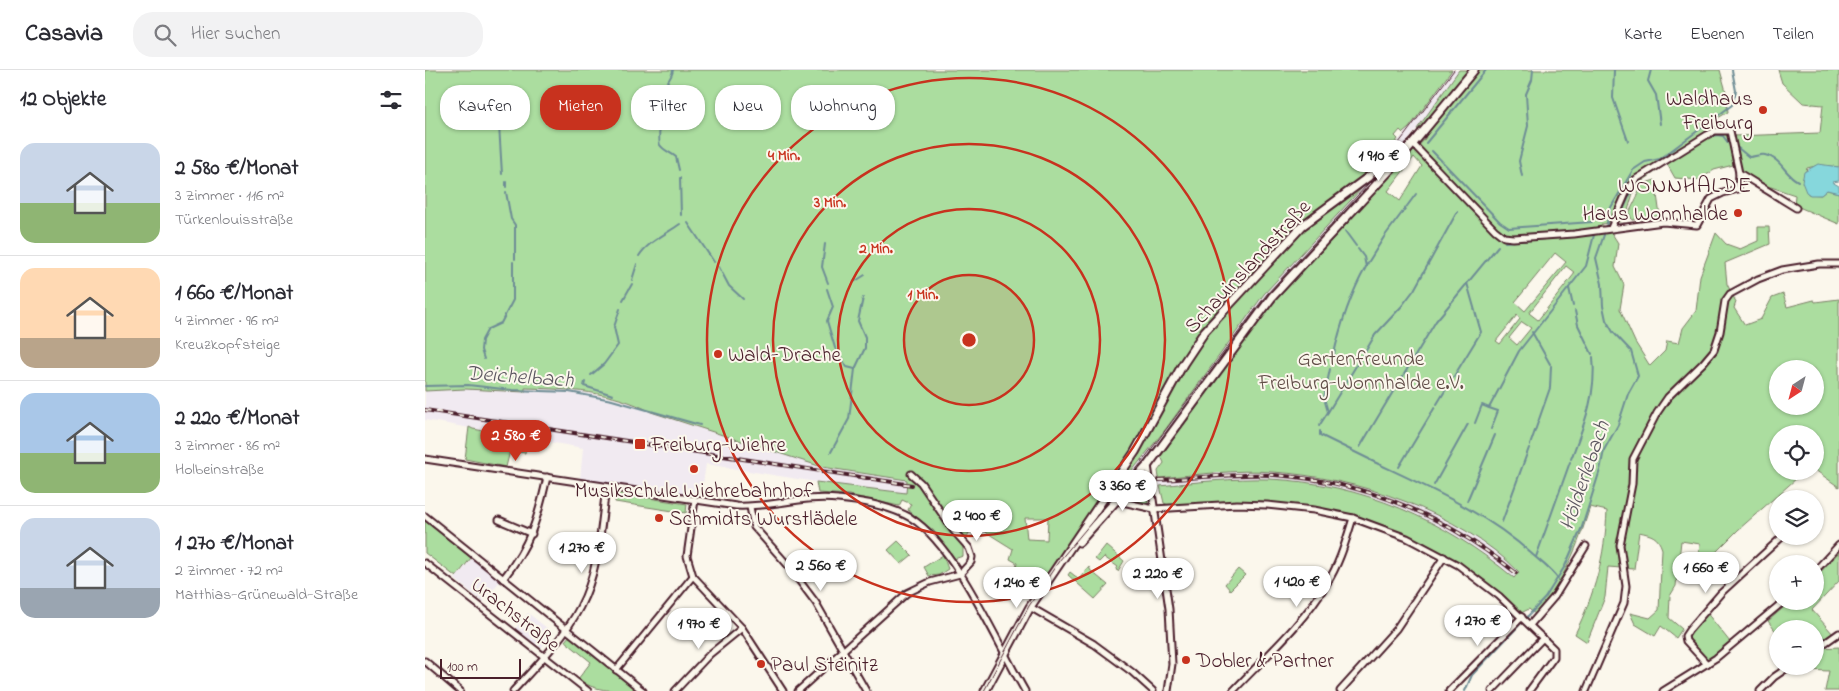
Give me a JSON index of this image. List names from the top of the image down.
{
  "streets": {
    "main road": ["Schauinslandstraße"],
    "street": ["Urachstraße"]
  },
  "districts": ["WONNHALDE"],
  "water": ["Deichelbach", "Hölderlebach"],
  "parks": ["Gartenfreunde Freiburg-Wonnhalde e.V."],
  "places": {
    "other": [
      "Waldhaus Freiburg",
      "Haus Wonnhalde",
      "Wald-Drache",
      "Musikschule Wiehrebahnhof",
      "Schmidts Wurstlädele",
      "Dobler & Partner",
      "Paul Steinitz"
    ],
    "transit": ["Freiburg-Wiehre"]
  },
  "scale_bar": "100 m",
  "north": "bottom left",
  "page": {
    "header": "Casavia",
    "search": "Hier suchen",
    "nav": ["Karte", "Ebenen", "Teilen"],
    "heading": "12 Objekte",
    "chip": [
      "Kaufen",
      "Mieten",
      "Filter",
      "Neu",
      "Wohnung"
    ],
    "list": [
      {
        "name": "2 580 €/Monat",
        "note": "3 Zimmer · 116 m² · Türkenlouisstraße"
      },
      {
        "name": "1 660 €/Monat",
        "note": "4 Zimmer · 96 m² · Kreuzkopfsteige"
      },
      {
        "name": "2 220 €/Monat",
        "note": "3 Zimmer · 86 m² · Holbeinstraße"
      },
      {
        "name": "1 270 €/Monat",
        "note": "2 Zimmer · 72 m² · Matthias-Grünewald-Straße"
      }
    ],
    "price": [
      "1 910 €",
      "2 580 €",
      "3 360 €",
      "2 400 €",
      "1 270 €",
      "2 560 €",
      "1 660 €",
      "2 220 €",
      "1 420 €",
      "1 240 €",
      "1 270 €",
      "1 970 €"
    ],
    "map_buttons": ["+", "−"],
    "scale": "100 m"
  },
  "rings": [
    "4 Min.",
    "3 Min.",
    "2 Min.",
    "1 Min."
  ]
}
